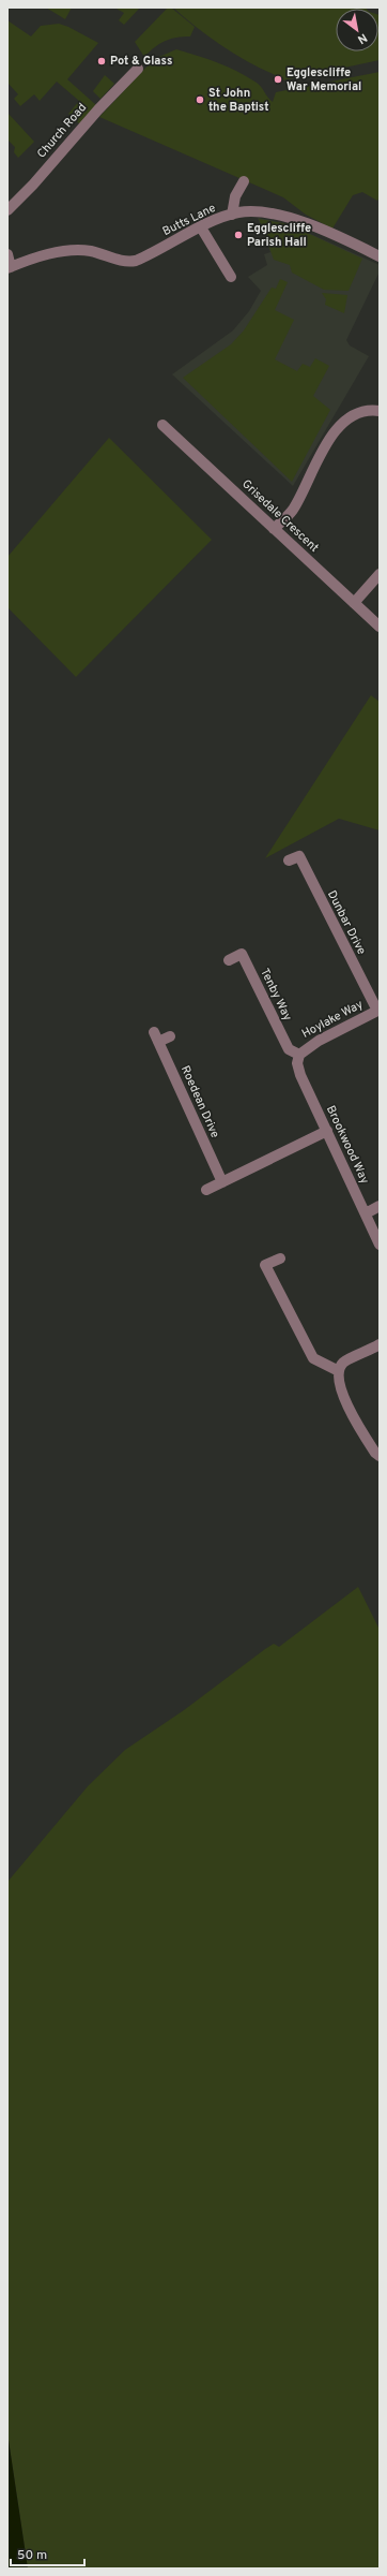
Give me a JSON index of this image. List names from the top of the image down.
{
  "streets": {
    "street": [
      "Church Road",
      "Butts Lane",
      "Grisedale Crescent",
      "Dunbar Drive",
      "Tenby Way",
      "Hoylake Way",
      "Roedean Drive",
      "Brookwood Way"
    ]
  },
  "crossings": [
    ["Dunbar Drive", "Hoylake Way"],
    ["Tenby Way", "Hoylake Way"],
    ["Tenby Way", "Brookwood Way"],
    ["Hoylake Way", "Brookwood Way"]
  ],
  "places": [
    "Pot & Glass",
    "Egglescliffe War Memorial",
    "St John the Baptist",
    "Egglescliffe Parish Hall"
  ],
  "scale_bar": "50 m",
  "north": "bottom right"
}
